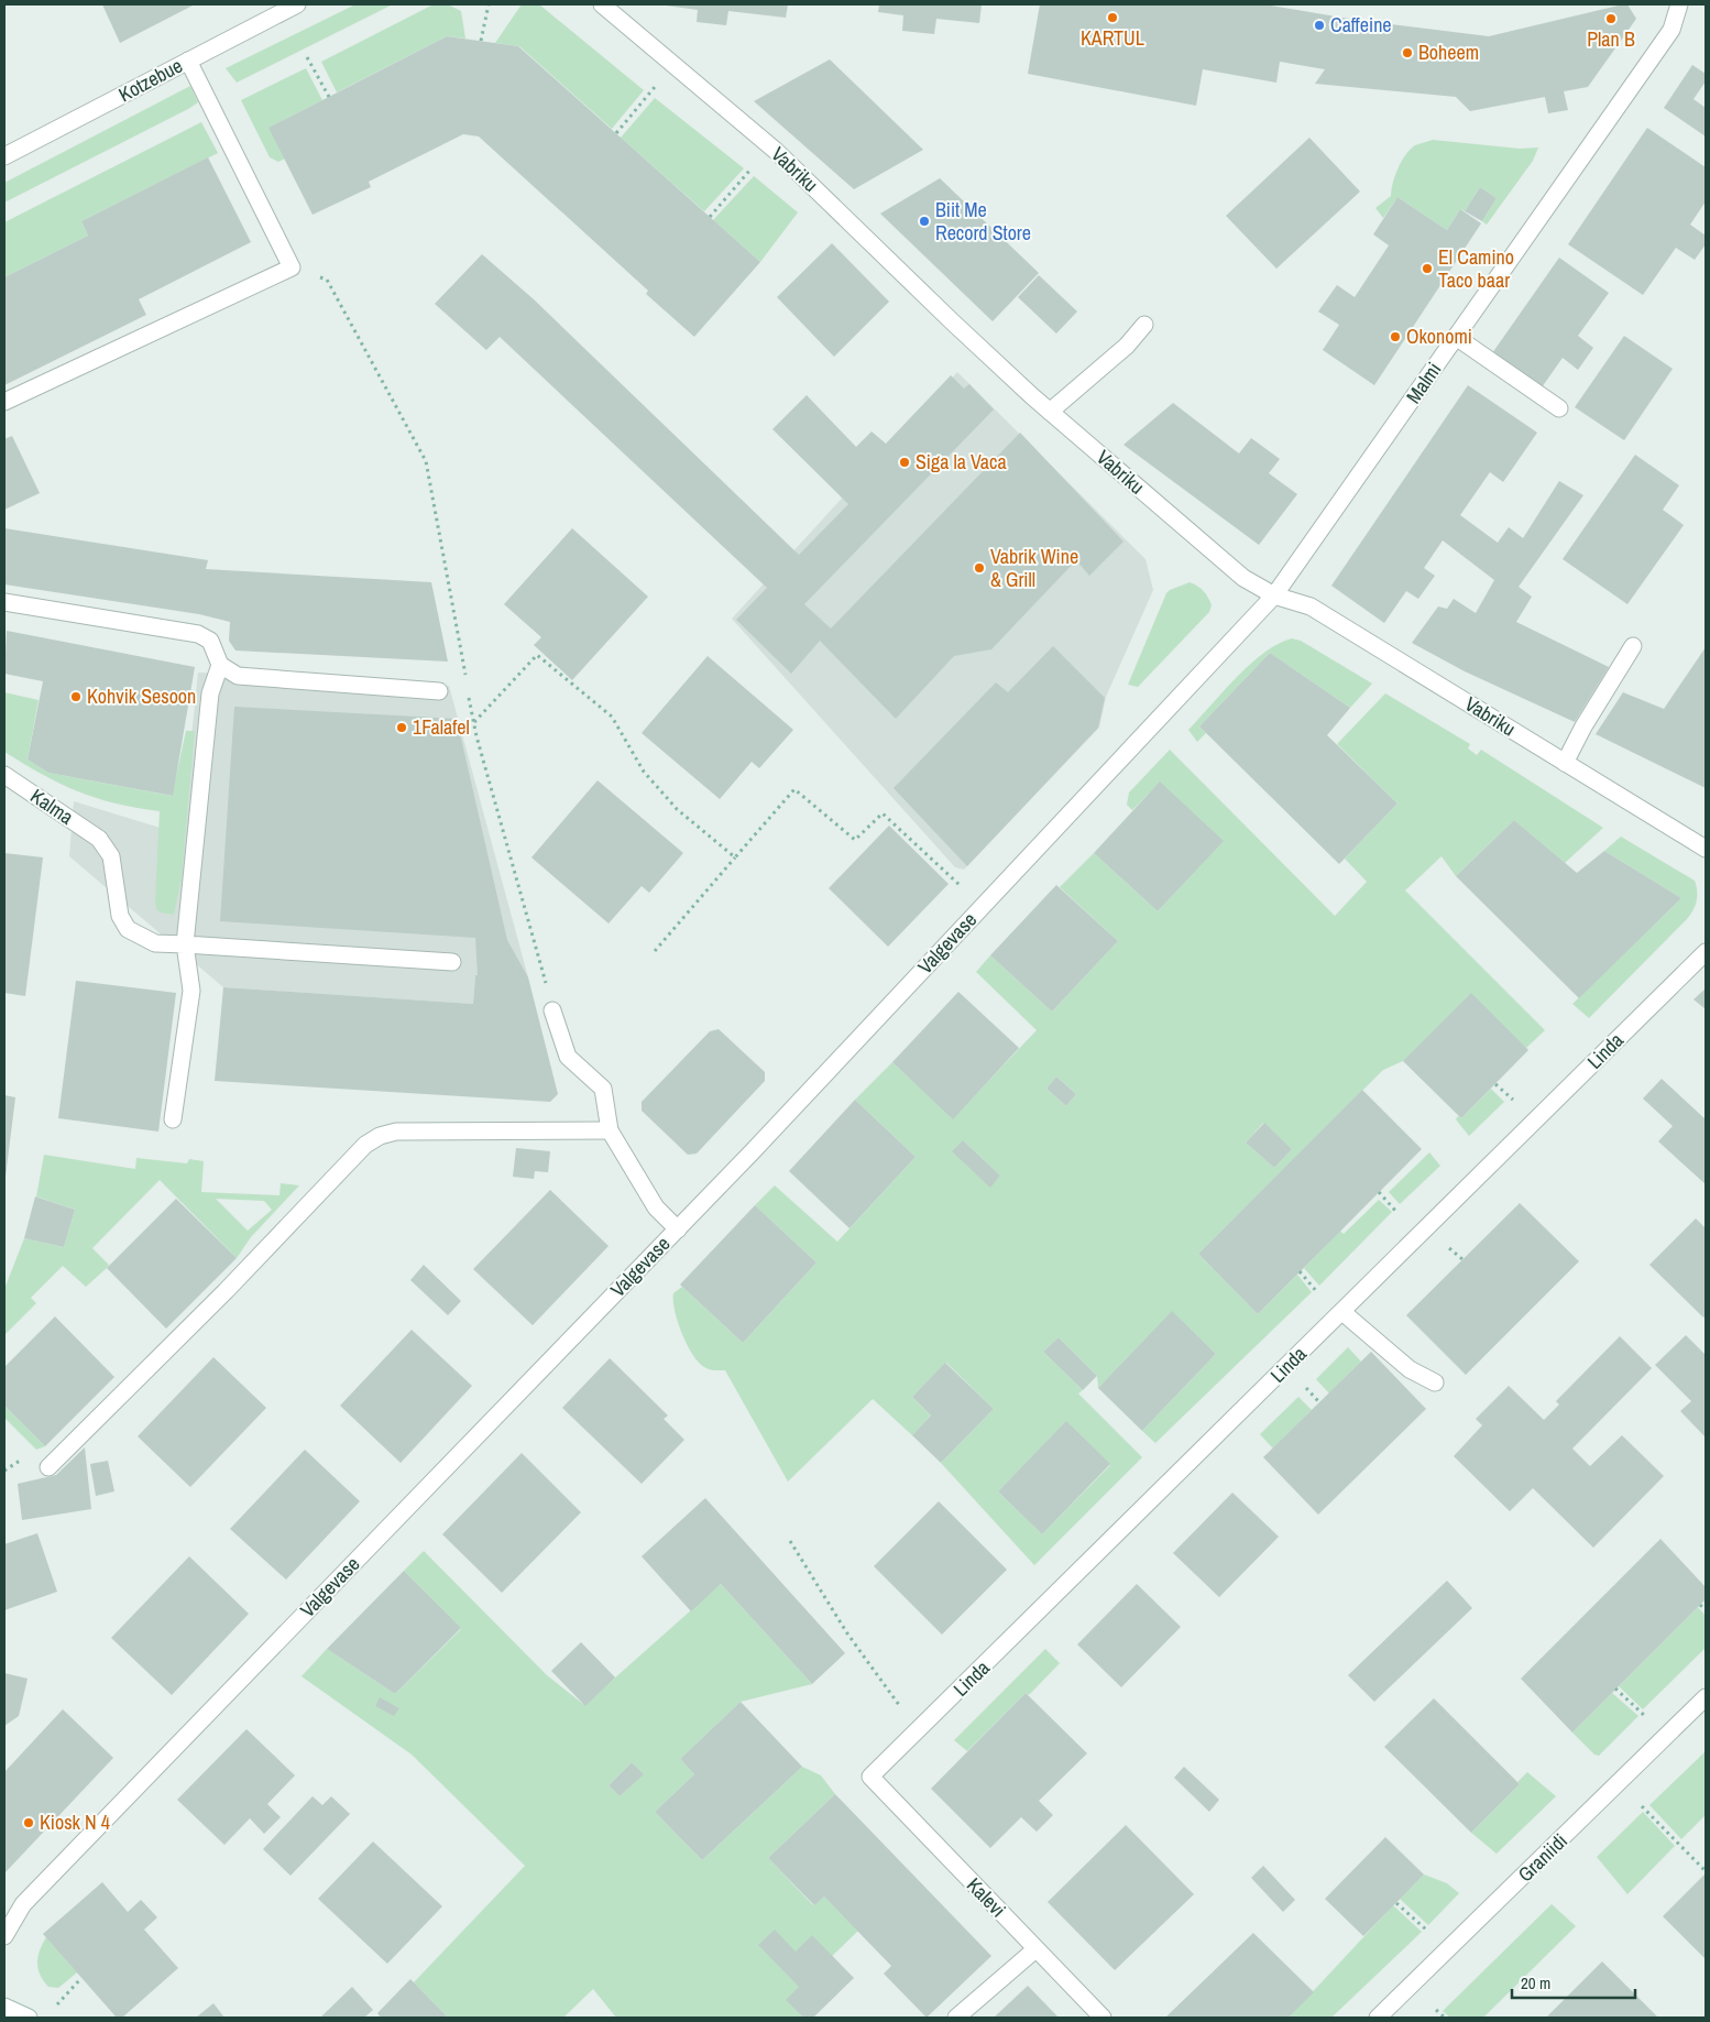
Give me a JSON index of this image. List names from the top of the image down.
{
  "streets": {
    "street": [
      "Kotzebue",
      "Vabriku",
      "Malmi",
      "Kalma",
      "Valgevase",
      "Linda",
      "Graniidi",
      "Kalevi"
    ]
  },
  "crossings": [
    ["Vabriku", "Malmi"],
    ["Vabriku", "Valgevase"],
    ["Malmi", "Valgevase"],
    ["Linda", "Kalevi"]
  ],
  "places": [
    "KARTUL",
    "Plan B",
    "Caffeine",
    "Boheem",
    "Biit Me Record Store",
    "El Camino Taco baar",
    "Okonomi",
    "Siga la Vaca",
    "Vabrik Wine & Grill",
    "Kohvik Sesoon",
    "1Falafel",
    "Kiosk N 4"
  ],
  "scale_bar": "20 m"
}
